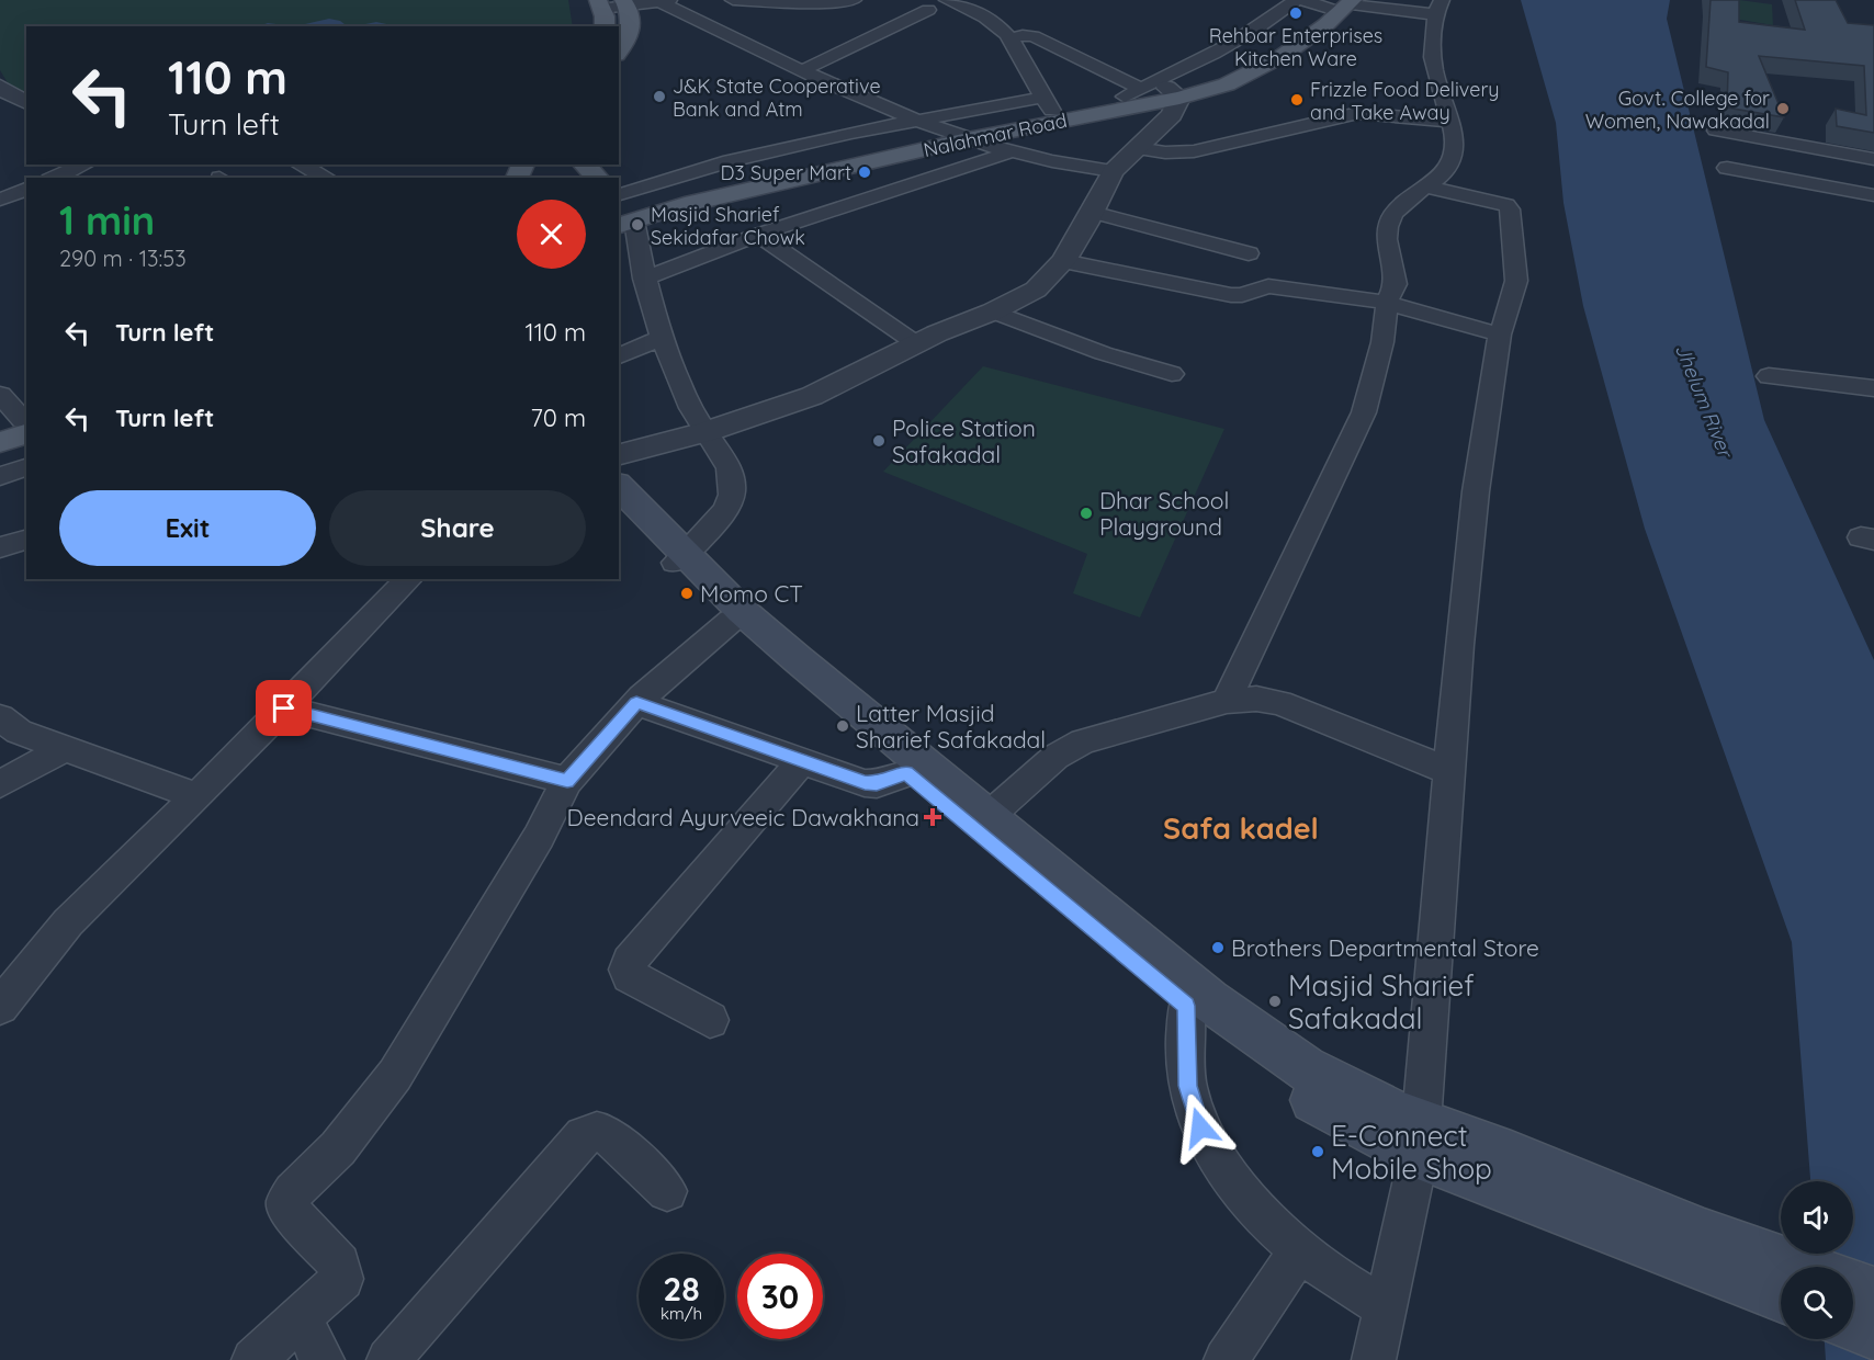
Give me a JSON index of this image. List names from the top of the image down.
{
  "streets": {
    "main road": ["Nalahmar Road"]
  },
  "districts": ["Safa kadel"],
  "water": ["Jhelum River"],
  "places": {
    "other": [
      "Rehbar Enterprises Kitchen Ware",
      "J&K State Cooperative Bank and Atm",
      "Frizzle Food Delivery and Take Away",
      "Govt. College for Women, Nawakadal",
      "D3 Super Mart",
      "Masjid Sharief Sekidafar Chowk",
      "Police Station Safakadal",
      "Dhar School Playground",
      "Momo CT",
      "Latter Masjid Sharief Safakadal",
      "Brothers Departmental Store",
      "Masjid Sharief Safakadal",
      "E-Connect Mobile Shop"
    ],
    "health": ["Deendard Ayurveeic Dawakhana"]
  },
  "page": {
    "turn": ["110 m", "Turn left"],
    "heading": ["1 min", "290 m · 13:53"],
    "list": [
      {
        "name": "Turn left",
        "value": "110 m"
      },
      {
        "name": "Turn left",
        "value": "70 m"
      }
    ],
    "buttons": ["Exit", "Share"],
    "speed": "28 km/h",
    "limit": "30"
  }
}
